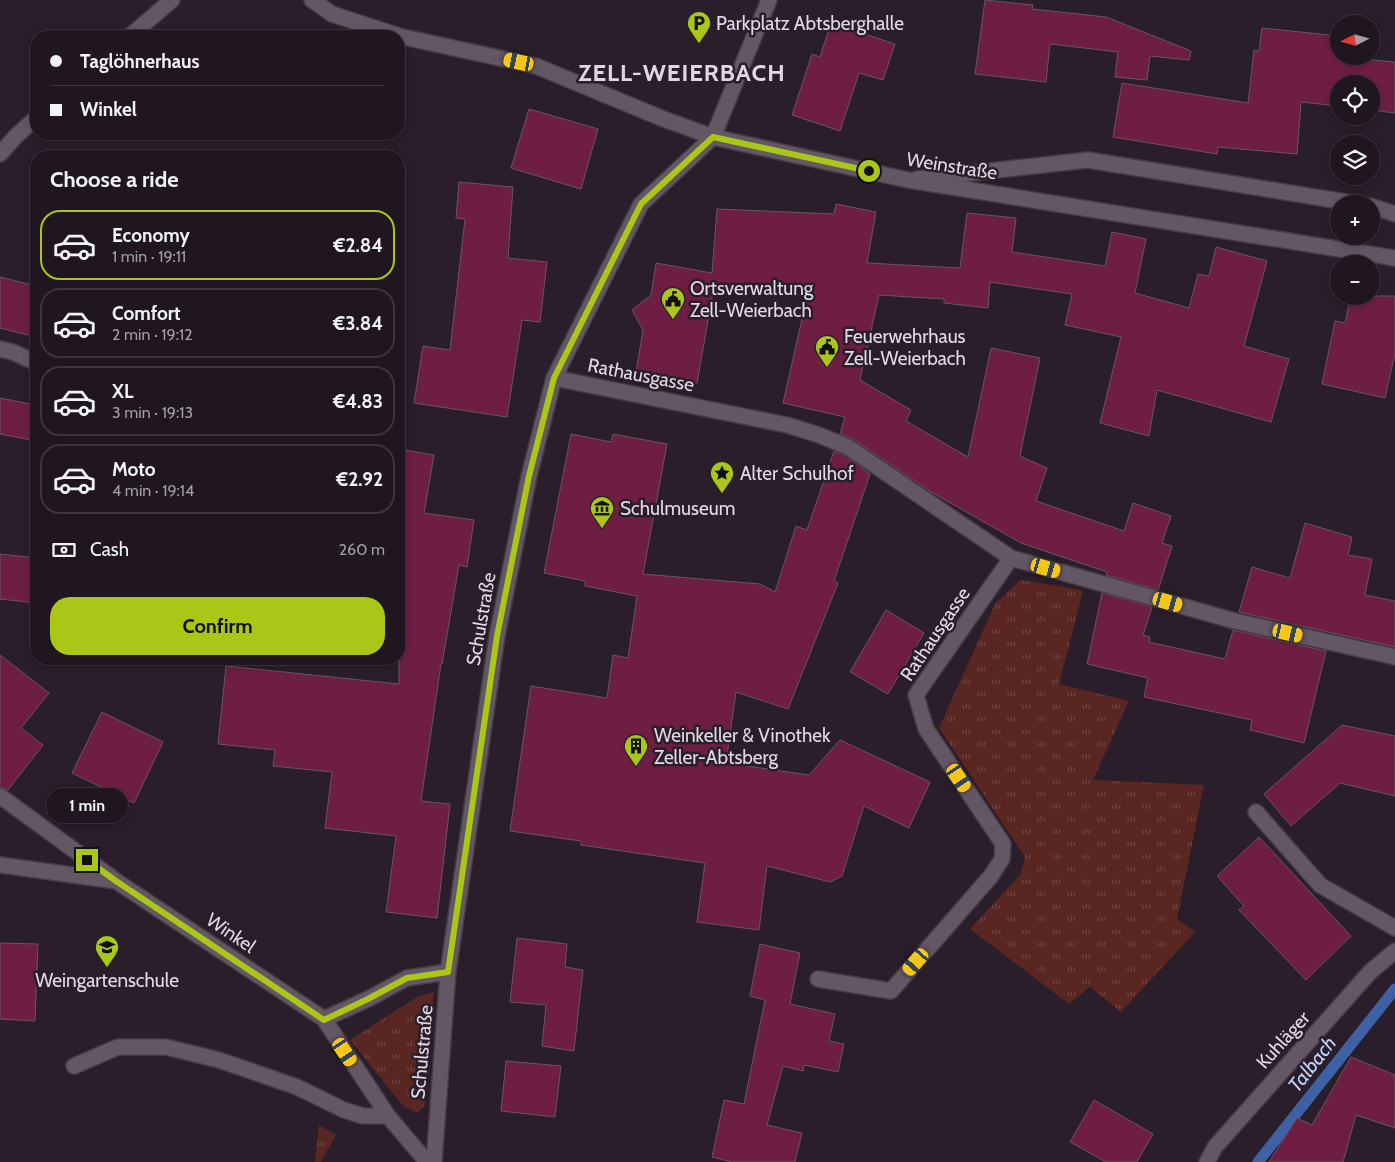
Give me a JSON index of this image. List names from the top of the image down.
{
  "streets": {
    "street": [
      "Weinstraße",
      "Rathausgasse",
      "Schulstraße",
      "Winkel",
      "Kuhläger"
    ]
  },
  "crossings": [
    ["Weinstraße", "Schulstraße"],
    ["Rathausgasse", "Schulstraße"]
  ],
  "districts": ["ZELL-WEIERBACH"],
  "water": ["Talbach"],
  "places": {
    "parking": ["Parkplatz Abtsberghalle"],
    "public building": ["Ortsverwaltung Zell-Weierbach", "Feuerwehrhaus Zell-Weierbach"],
    "place": ["Alter Schulhof"],
    "museum": ["Schulmuseum"],
    "building": ["Weinkeller & Vinothek Zeller-Abtsberg"],
    "school or university": ["Weingartenschule"]
  },
  "north": "left",
  "page": {
    "map_buttons": ["+", "−"],
    "banner": ["Taglöhnerhaus", "Winkel"],
    "heading": "Choose a ride",
    "list": [
      {
        "name": "Economy",
        "note": "1 min · 19:11",
        "value": "€2.84"
      },
      {
        "name": "Comfort",
        "note": "2 min · 19:12",
        "value": "€3.84"
      },
      {
        "name": "XL",
        "note": "3 min · 19:13",
        "value": "€4.83"
      },
      {
        "name": "Moto",
        "note": "4 min · 19:14",
        "value": "€2.92"
      }
    ],
    "pay": ["Cash", "260 m"],
    "buttons": "Confirm",
    "bubble": "1 min"
  }
}
